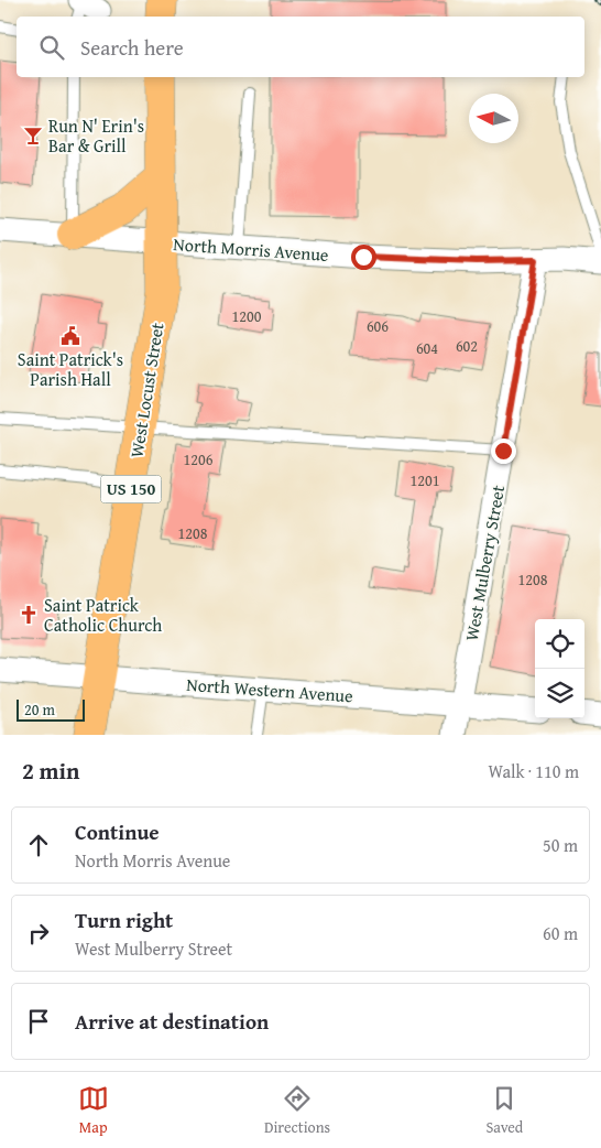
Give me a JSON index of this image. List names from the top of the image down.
{
  "streets": {
    "main road": ["West Locust Street", "US 150"],
    "street": ["North Morris Avenue", "West Mulberry Street", "North Western Avenue"]
  },
  "crossings": [
    ["North Morris Avenue", "West Locust Street"],
    ["North Morris Avenue", "West Mulberry Street"],
    ["West Locust Street", "North Western Avenue"],
    ["West Mulberry Street", "North Western Avenue"]
  ],
  "places": {
    "bar": ["Run N' Erin's Bar & Grill"],
    "public building": ["Saint Patrick's Parish Hall"],
    "church": ["Saint Patrick Catholic Church"]
  },
  "house_numbers": [
    "1200",
    "606",
    "602",
    "604",
    "1206",
    "1201",
    "1208",
    "1208"
  ],
  "scale_bar": "20 m",
  "north": "left",
  "page": {
    "search": "Search here",
    "scale": "20 m",
    "heading": ["2 min", "Walk · 110 m"],
    "list": [
      ["Continue", "North Morris Avenue", "50 m"],
      ["Turn right", "West Mulberry Street", "60 m"],
      "Arrive at destination"
    ],
    "nav": ["Map", "Directions", "Saved"]
  }
}
